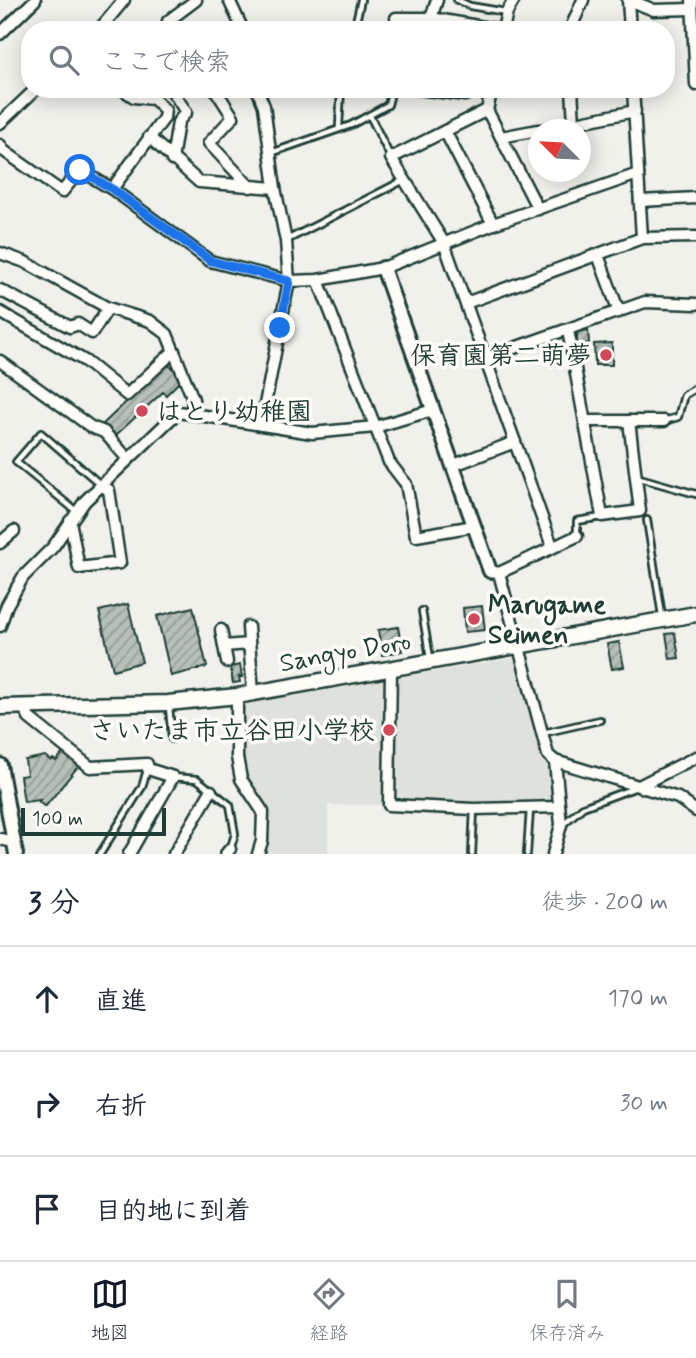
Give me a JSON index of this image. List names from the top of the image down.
{
  "streets": {
    "main road": ["Sangyo Doro"]
  },
  "places": [
    "保育園第二萌夢",
    "はとり幼稚園",
    "Marugame Seimen",
    "さいたま市立谷田小学校"
  ],
  "scale_bar": "100 m",
  "north": "top left",
  "page": {
    "search": "ここで検索",
    "scale": "100 m",
    "heading": ["3 分", "徒歩 · 200 m"],
    "list": [
      ["直進", "170 m"],
      ["右折", "30 m"],
      "目的地に到着"
    ],
    "nav": ["地図", "経路", "保存済み"]
  }
}
